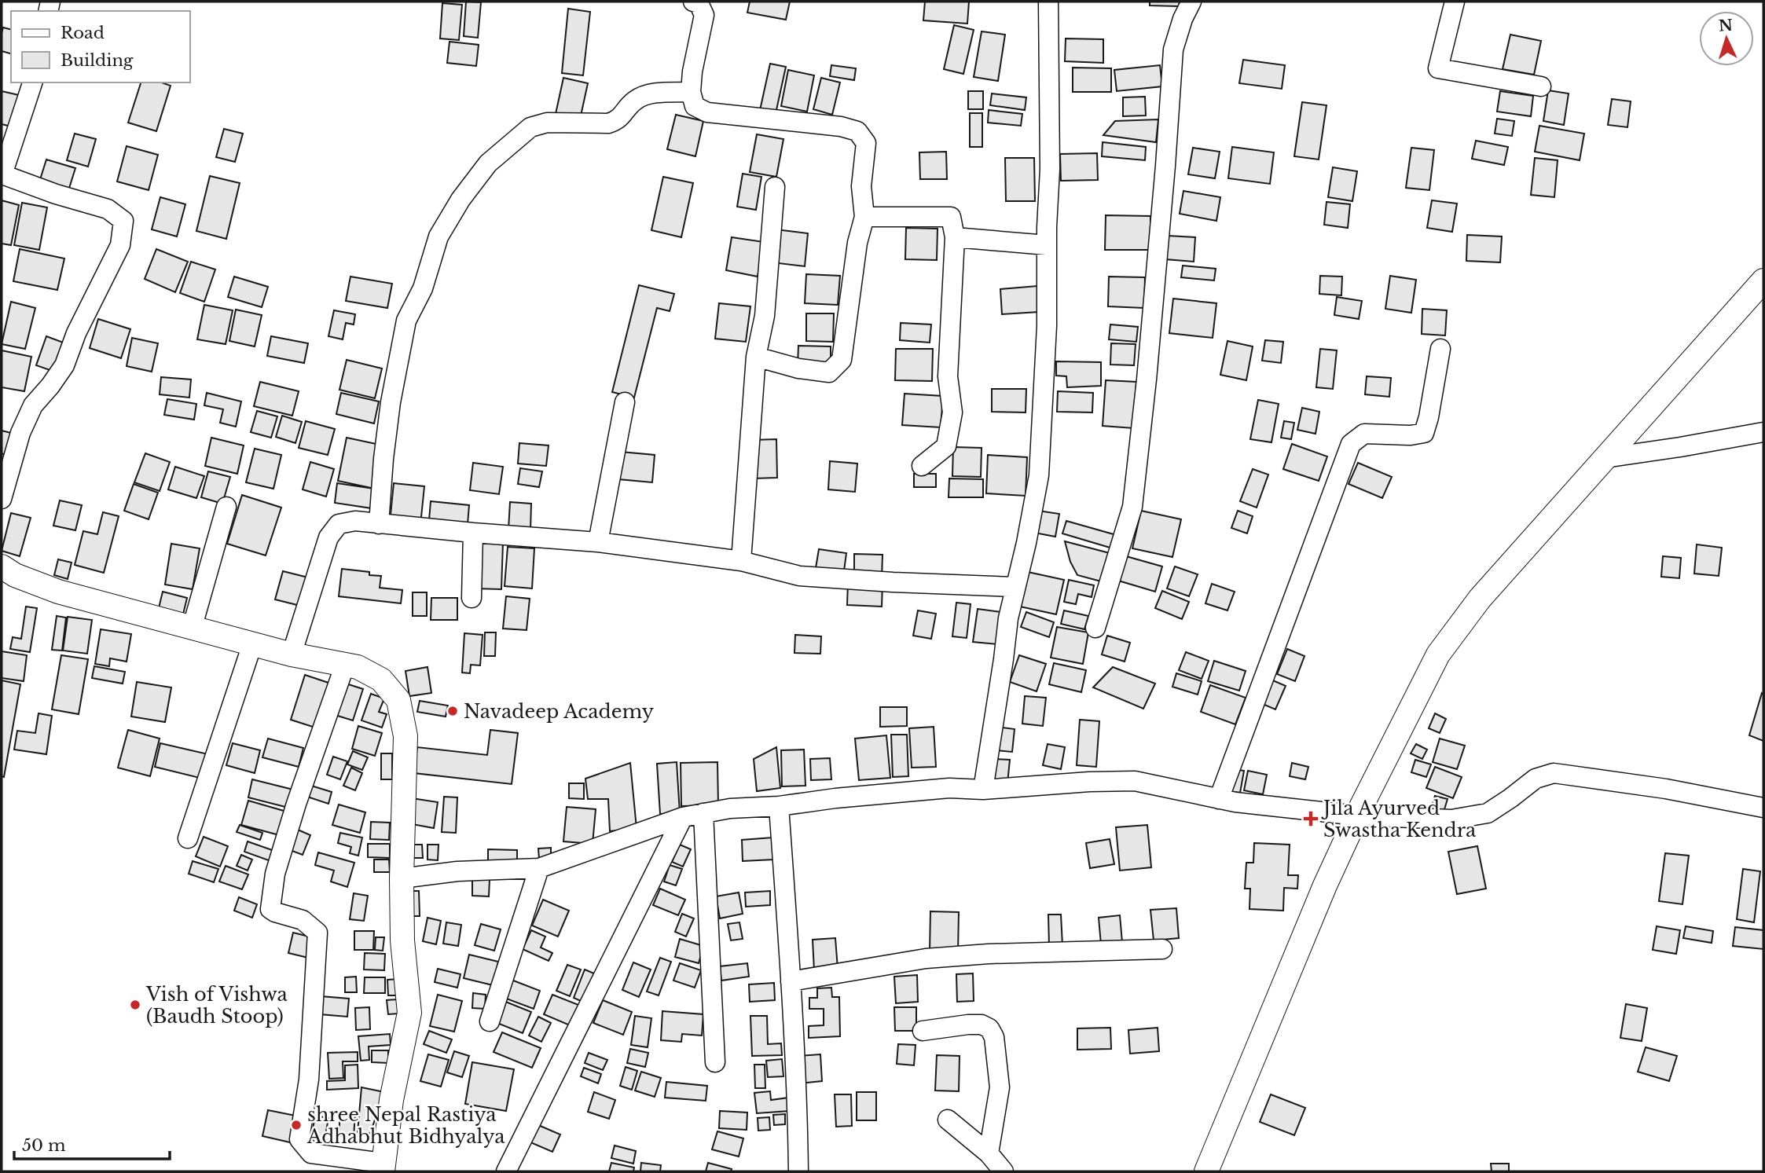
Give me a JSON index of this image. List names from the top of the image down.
{
  "places": {
    "other": ["Navadeep Academy", "Vish of Vishwa (Baudh Stoop)", "shree Nepal Rastiya Adhabhut Bidhyalya"],
    "health": ["Jila Ayurved Swastha Kendra"]
  },
  "legend": ["Road", "Building"],
  "scale_bar": "50 m",
  "north": "top"
}
